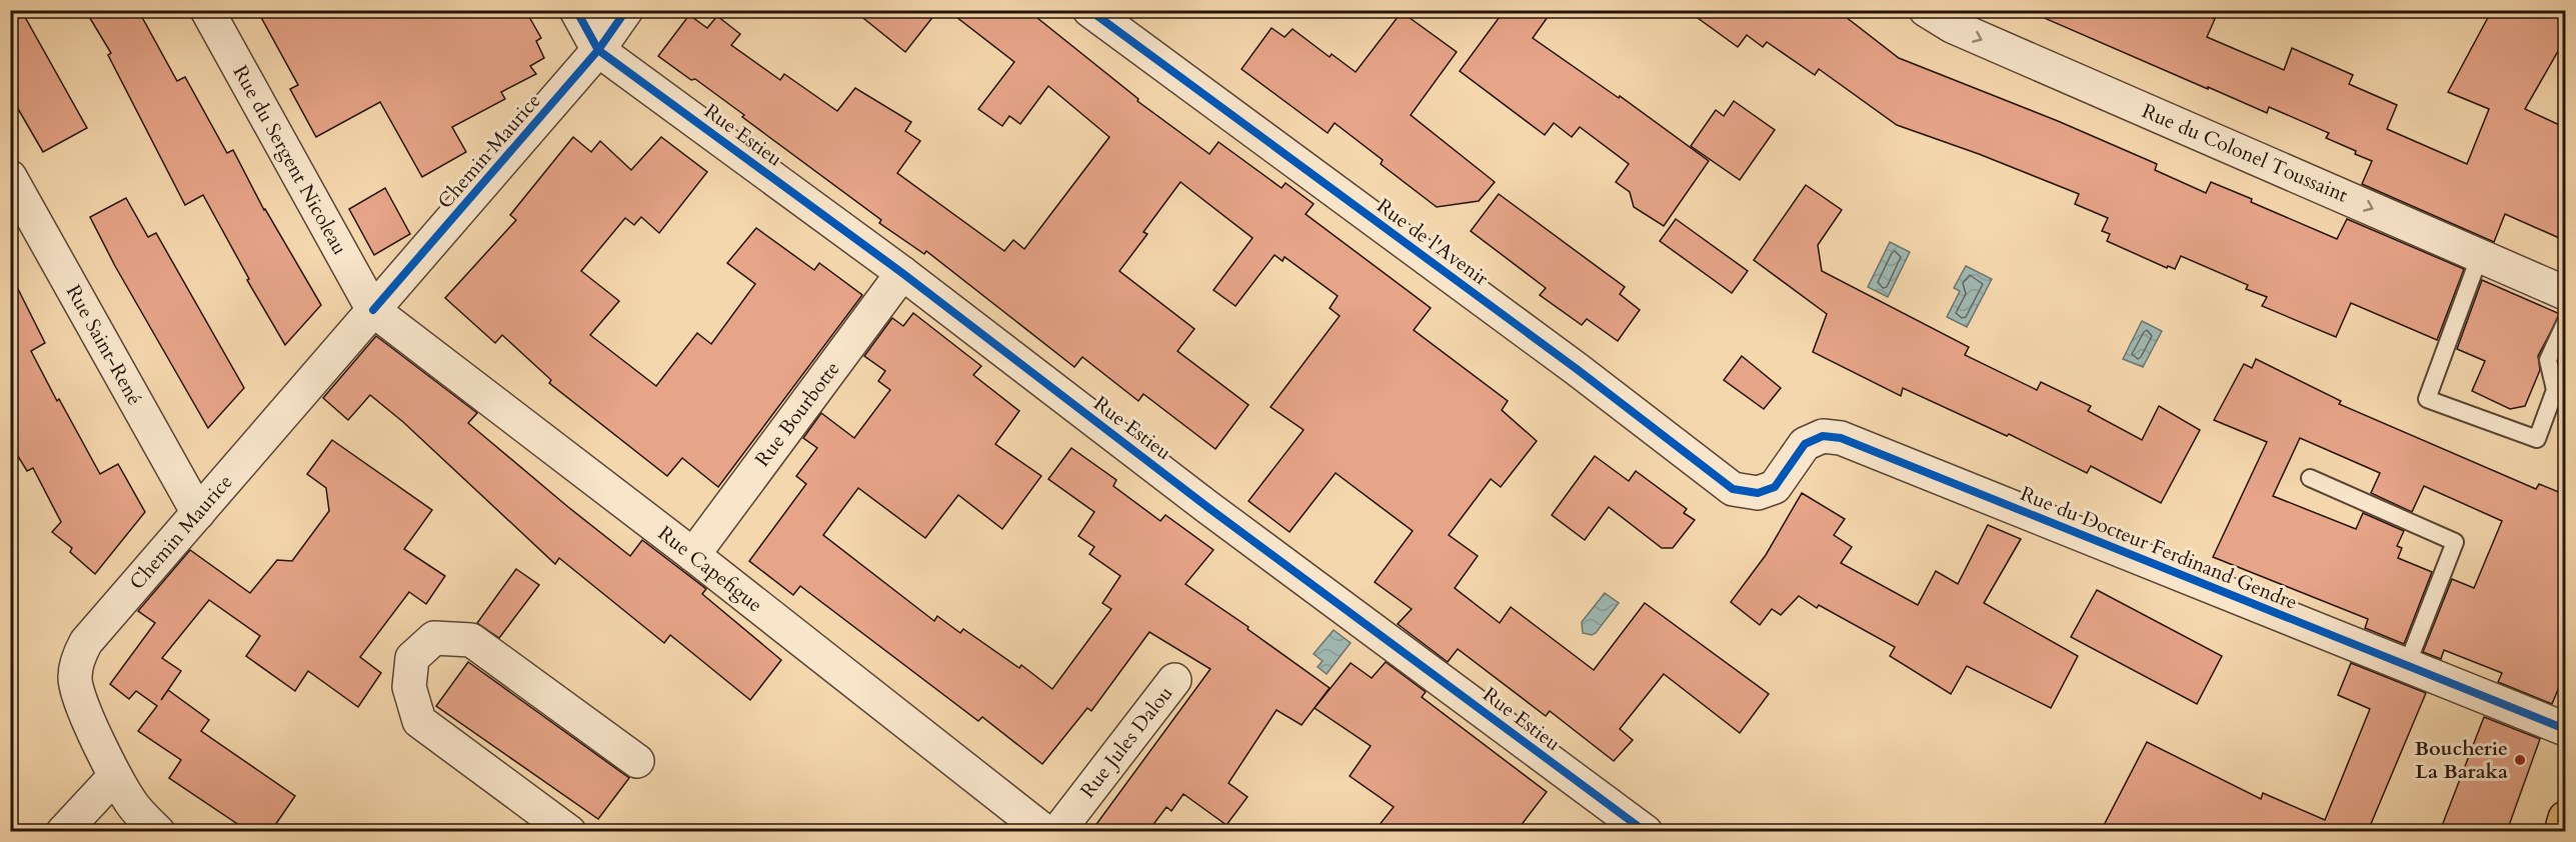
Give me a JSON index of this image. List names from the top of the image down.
{
  "streets": {
    "street": [
      "Rue Estieu",
      "Chemin Maurice",
      "Rue du Colonel Toussaint",
      "Rue du Sergent Nicoleau",
      "Rue de l'Avenir",
      "Rue Saint-René",
      "Rue Bourbotte",
      "Rue du Docteur Ferdinand Gendre",
      "Rue Capefigue",
      "Rue Jules Dalou"
    ]
  },
  "crossings": [
    ["Rue Estieu", "Chemin Maurice"],
    ["Rue Estieu", "Rue Bourbotte"],
    ["Chemin Maurice", "Rue du Sergent Nicoleau"],
    ["Chemin Maurice", "Rue Saint-René"],
    ["Chemin Maurice", "Rue Capefigue"],
    ["Rue du Sergent Nicoleau", "Rue Capefigue"],
    ["Rue de l'Avenir", "Rue du Docteur Ferdinand Gendre"],
    ["Rue Bourbotte", "Rue Capefigue"]
  ],
  "one_way": ["Rue du Colonel Toussaint"],
  "places": ["Boucherie La Baraka"]
}
